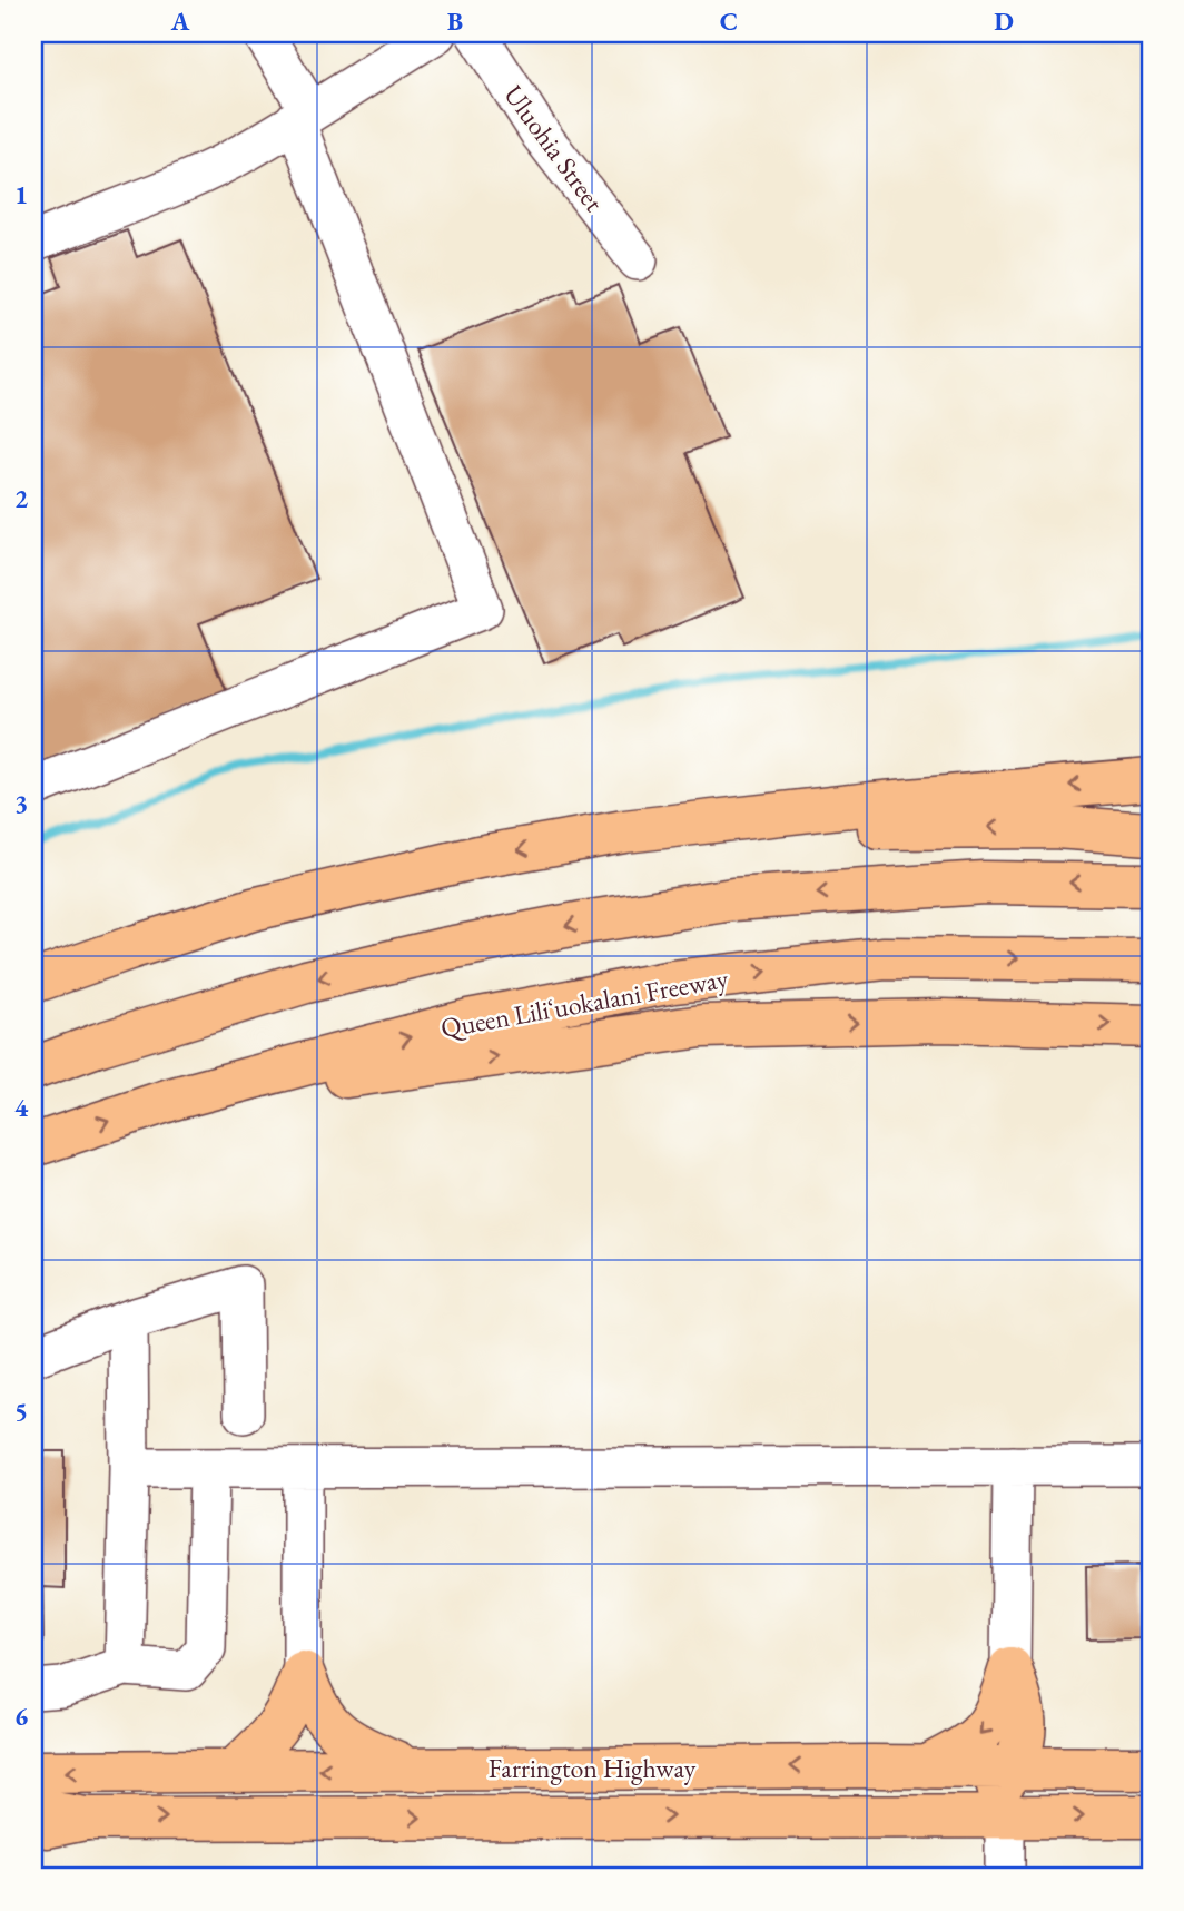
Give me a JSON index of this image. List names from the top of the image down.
{
  "streets": {
    "main road": ["Queen Liliʻuokalani Freeway", "Farrington Highway"],
    "street": ["Uluohia Street"]
  },
  "grid": {
    "columns": [
      "A",
      "B",
      "C",
      "D"
    ],
    "rows": [
      "1",
      "2",
      "3",
      "4",
      "5",
      "6"
    ]
  }
}
